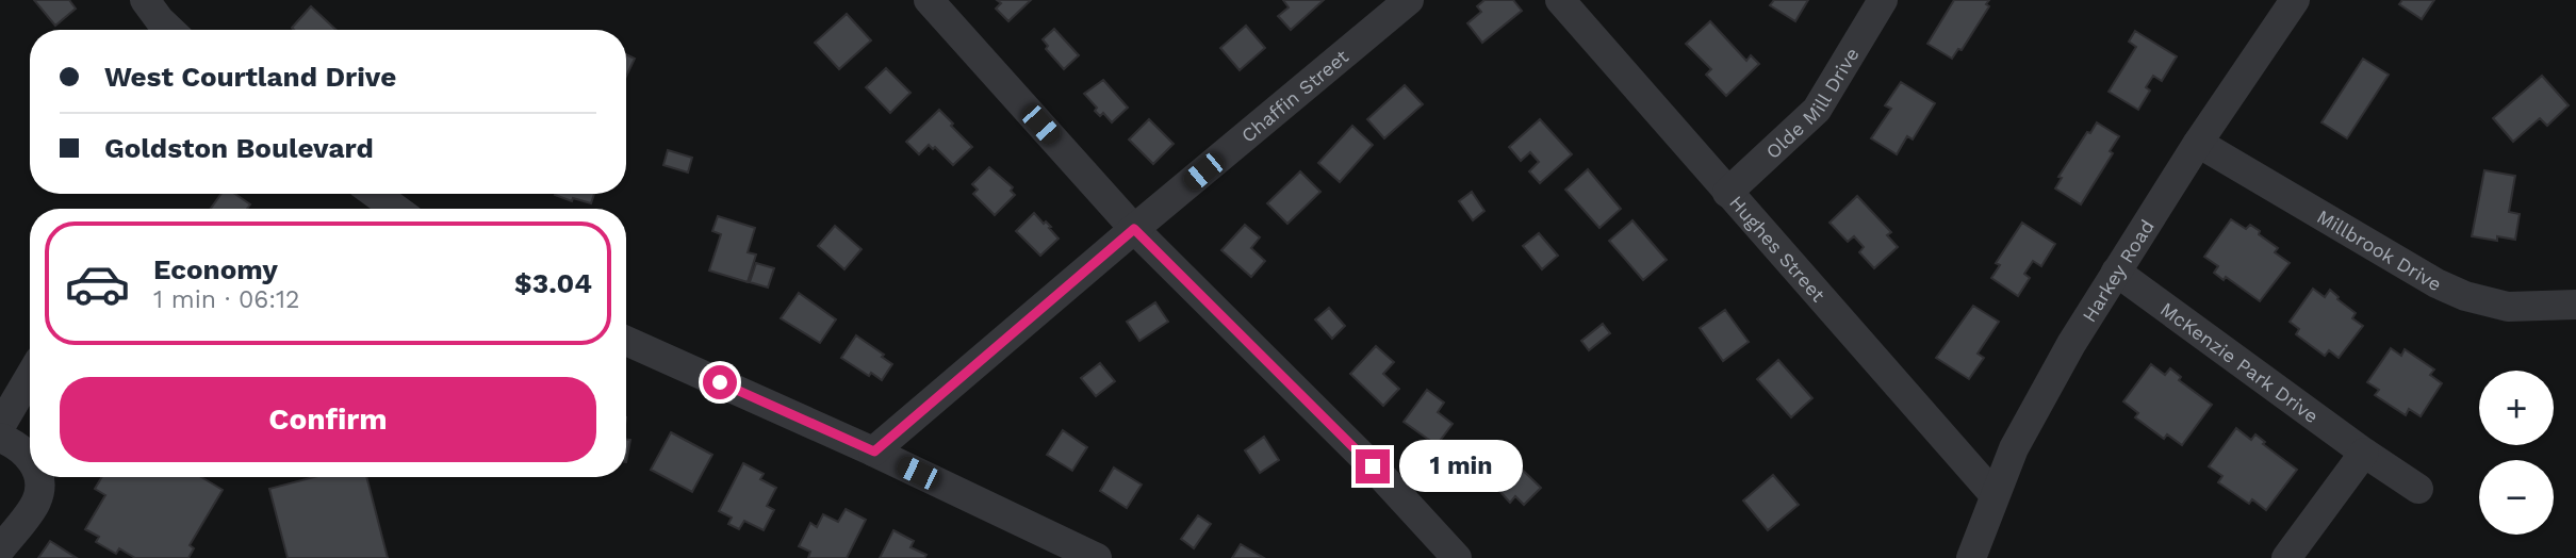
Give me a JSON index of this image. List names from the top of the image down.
{
  "streets": {
    "street": [
      "Chaffin Street",
      "Olde Mill Drive",
      "Hughes Street",
      "Millbrook Drive",
      "Harkey Road",
      "McKenzie Park Drive"
    ]
  },
  "crossings": [
    ["Olde Mill Drive", "Hughes Street"],
    ["Hughes Street", "Harkey Road"],
    ["Millbrook Drive", "Harkey Road"],
    ["Harkey Road", "McKenzie Park Drive"]
  ],
  "page": {
    "banner": ["West Courtland Drive", "Goldston Boulevard"],
    "list": [
      {
        "name": "Economy",
        "note": "1 min · 06:12",
        "value": "$3.04"
      }
    ],
    "buttons": "Confirm",
    "map_buttons": ["+", "−"],
    "bubble": "1 min"
  }
}
